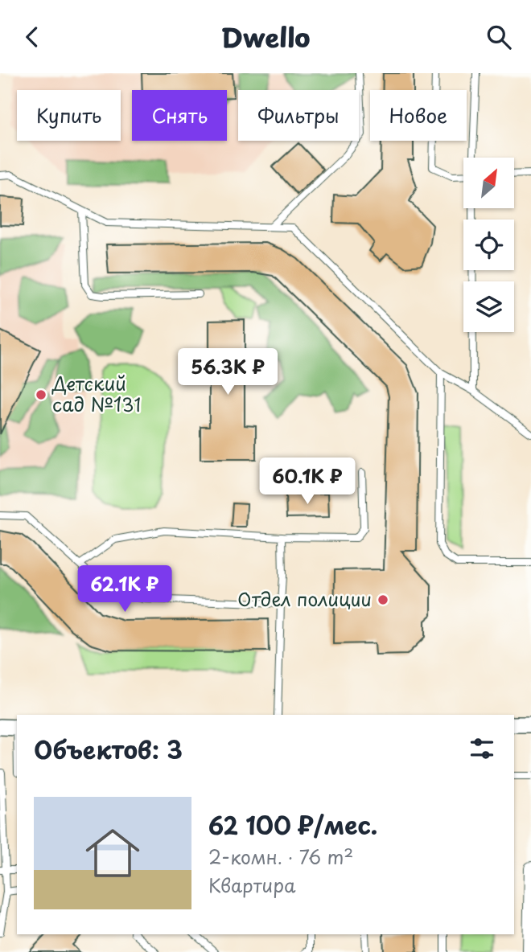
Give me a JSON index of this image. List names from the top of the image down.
{
  "places": ["Детский сад №131", "Отдел полиции"],
  "north": "top right",
  "page": {
    "header": "Dwello",
    "chip": [
      "Купить",
      "Снять",
      "Фильтры",
      "Новое"
    ],
    "price": ["56.3K ₽", "60.1K ₽", "62.1K ₽"],
    "heading": "Объектов: 3",
    "list": [
      {
        "name": "62 100 ₽/мес.",
        "note": "2-комн. · 76 m² · Квартира"
      }
    ]
  }
}
